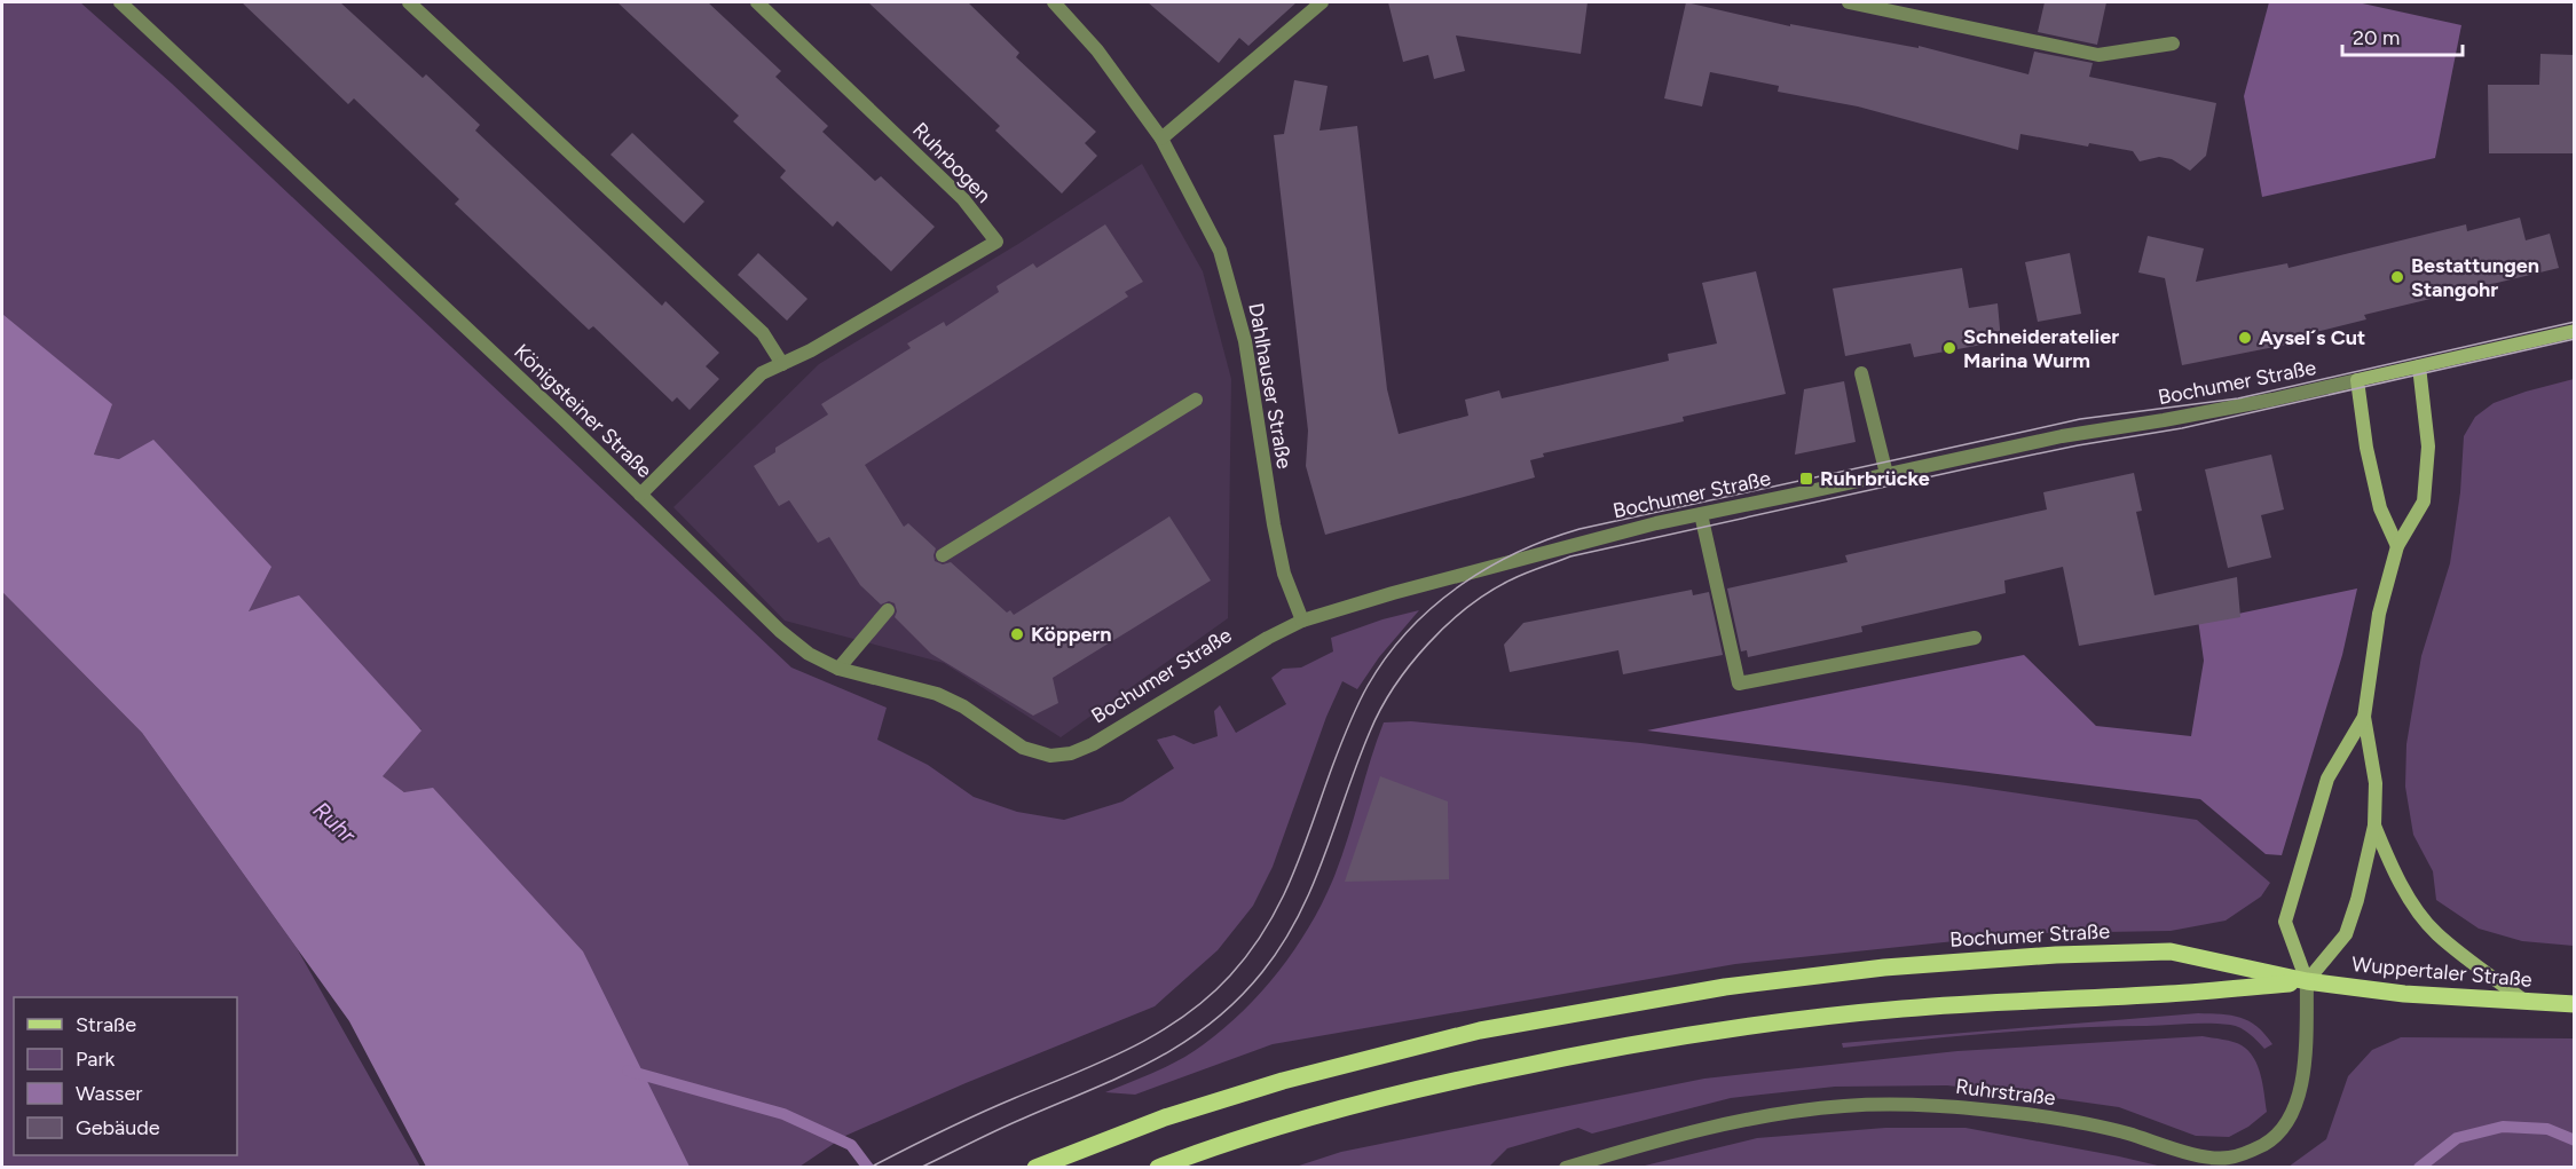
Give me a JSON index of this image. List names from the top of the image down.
{
  "streets": {
    "main road": ["Bochumer Straße", "Wuppertaler Straße"],
    "street": [
      "Ruhrbogen",
      "Dahlhauser Straße",
      "Königsteiner Straße",
      "Ruhrstraße"
    ]
  },
  "crossings": [
    ["Ruhrbogen", "Königsteiner Straße"],
    ["Bochumer Straße", "Dahlhauser Straße"],
    ["Bochumer Straße", "Königsteiner Straße"],
    ["Bochumer Straße", "Wuppertaler Straße"],
    ["Bochumer Straße", "Ruhrstraße"],
    ["Wuppertaler Straße", "Ruhrstraße"]
  ],
  "water": ["Ruhr"],
  "places": {
    "other": [
      "Bestattungen Stangohr",
      "Aysel´s Cut",
      "Schneideratelier Marina Wurm",
      "Köppern"
    ],
    "transit": ["Ruhrbrücke"]
  },
  "legend": [
    "Straße",
    "Park",
    "Wasser",
    "Gebäude"
  ],
  "scale_bar": "20 m"
}
